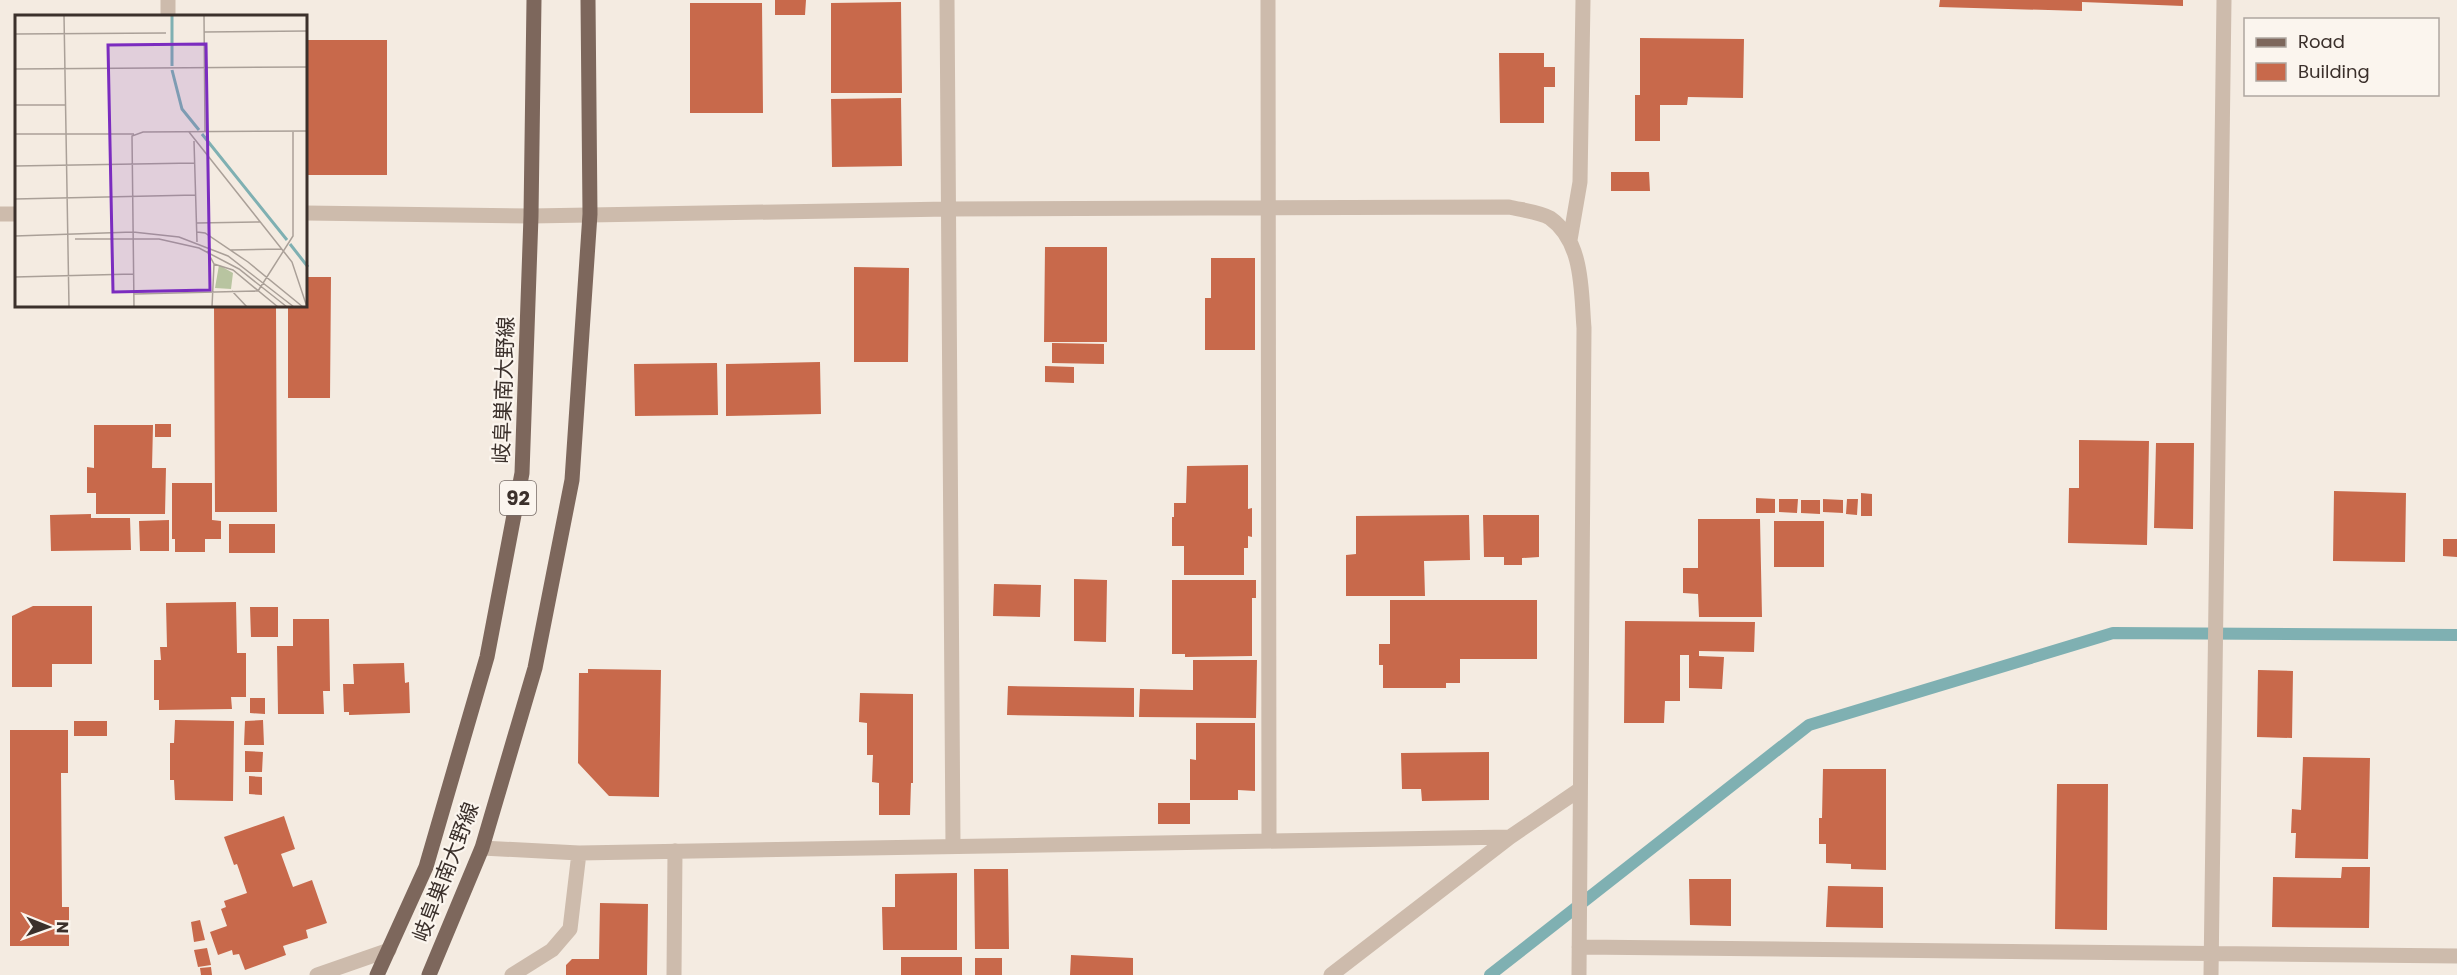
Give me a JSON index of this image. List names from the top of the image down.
{
  "streets": {
    "main road": ["岐阜巣南大野線", "92"]
  },
  "legend": ["Road", "Building"],
  "north": "right"
}
